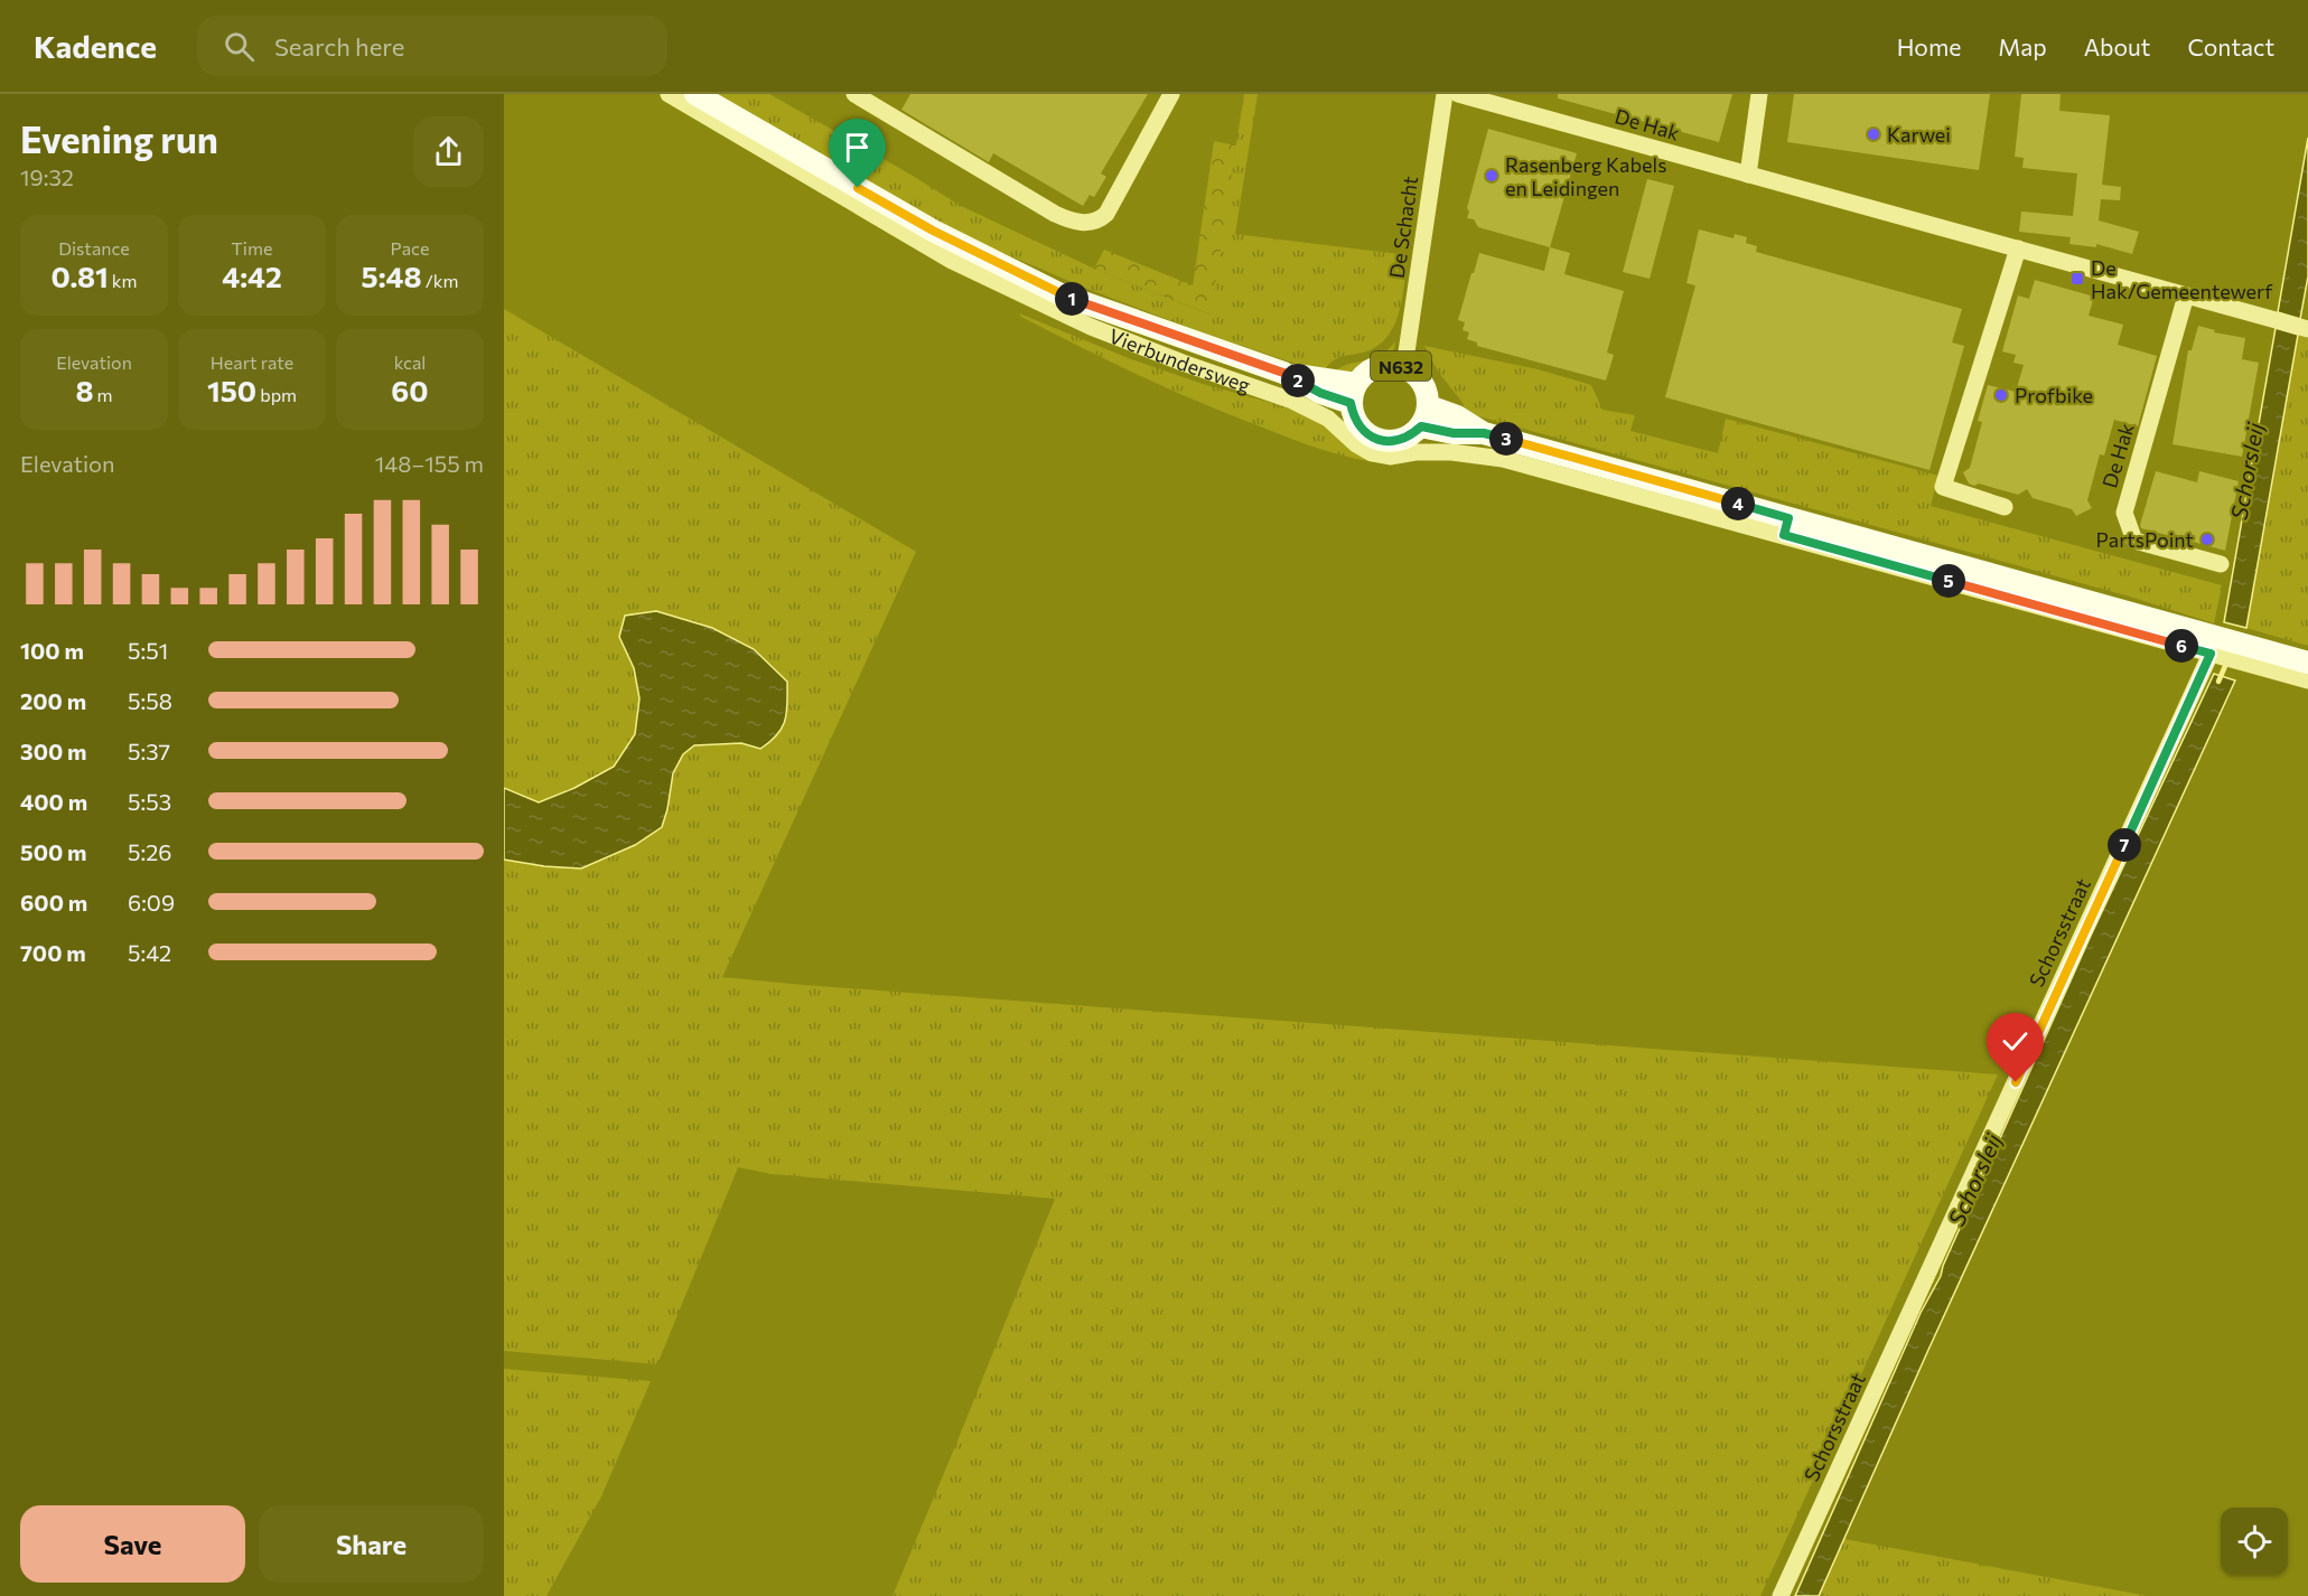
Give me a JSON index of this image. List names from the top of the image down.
{
  "streets": {
    "main road": ["Vierbundersweg", "N632"],
    "street": ["De Hak", "De Schacht", "Schorsstraat"]
  },
  "crossings": [
    ["De Schacht", "Vierbundersweg"],
    ["De Schacht", "N632"],
    ["Vierbundersweg", "N632"],
    ["Vierbundersweg", "Schorsstraat"]
  ],
  "water": ["Schorsleij"],
  "places": {
    "other": [
      "Karwei",
      "Rasenberg Kabels en Leidingen",
      "Profbike",
      "PartsPoint"
    ],
    "transit": ["De Hak/Gemeentewerf"]
  },
  "page": {
    "header": "Kadence",
    "search": "Search here",
    "nav": [
      "Home",
      "Map",
      "About",
      "Contact"
    ],
    "heading": ["Evening run", "19:32"],
    "stats": [
      ["Distance", "0.81 km"],
      ["Time", "4:42"],
      ["Pace", "5:48 /km"],
      ["Elevation", "8 m"],
      ["Heart rate", "150 bpm"],
      ["kcal", "60"]
    ],
    "pins": [
      "1",
      "2",
      "3",
      "4",
      "5",
      "6",
      "7"
    ],
    "chart": ["Elevation", "148–155 m"],
    "list": [
      {
        "name": "100 m",
        "note": "5:51"
      },
      {
        "name": "200 m",
        "note": "5:58"
      },
      {
        "name": "300 m",
        "note": "5:37"
      },
      {
        "name": "400 m",
        "note": "5:53"
      },
      {
        "name": "500 m",
        "note": "5:26"
      },
      {
        "name": "600 m",
        "note": "6:09"
      },
      {
        "name": "700 m",
        "note": "5:42"
      }
    ],
    "buttons": ["Save", "Share"]
  }
}
